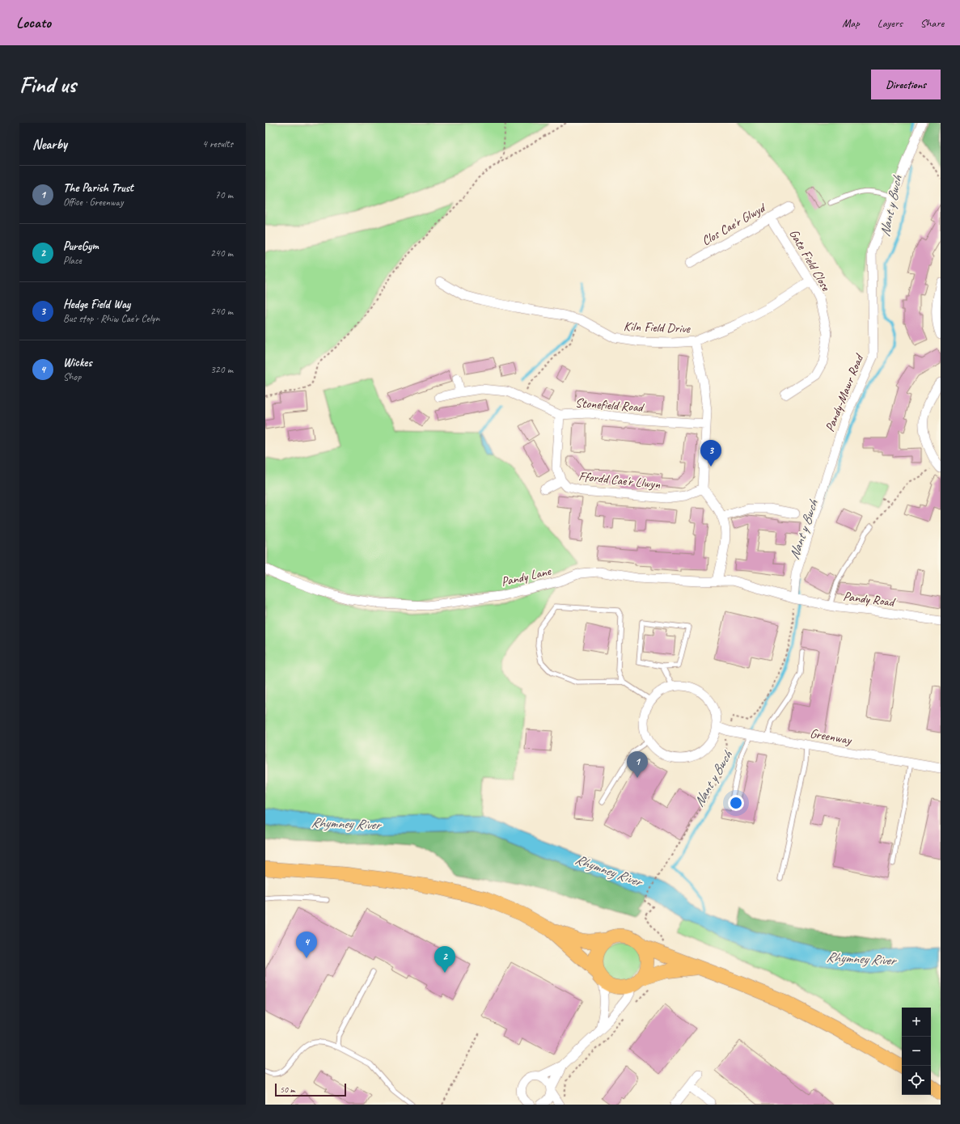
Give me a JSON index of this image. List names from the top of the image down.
{
  "streets": {
    "street": [
      "Clos Cae'r Glwyd",
      "Gate Field Close",
      "Kiln Field Drive",
      "Pandy-Mawr Road",
      "Stonefield Road",
      "Ffordd Cae'r Llwyn",
      "Pandy Lane",
      "Pandy Road",
      "Greenway"
    ]
  },
  "crossings": [
    ["Clos Cae'r Glwyd", "Gate Field Close"],
    ["Gate Field Close", "Kiln Field Drive"],
    ["Pandy-Mawr Road", "Pandy Lane"],
    ["Pandy-Mawr Road", "Pandy Road"],
    ["Stonefield Road", "Ffordd Cae'r Llwyn"],
    ["Pandy Lane", "Pandy Road"]
  ],
  "water": ["Nant y Bwch", "Rhymney River"],
  "scale_bar": "50 m",
  "page": {
    "header": "Locato",
    "nav": ["Map", "Layers", "Share"],
    "buttons": "Directions",
    "title": "Find us",
    "heading": ["Nearby", "4 results"],
    "list": [
      {
        "mark": "1",
        "name": "The Parish Trust",
        "note": "Office · Greenway",
        "value": "70 m"
      },
      {
        "mark": "2",
        "name": "PureGym",
        "note": "Place",
        "value": "240 m"
      },
      {
        "mark": "3",
        "name": "Hedge Field Way",
        "note": "Bus stop · Rhiw Cae'r Celyn",
        "value": "240 m"
      },
      {
        "mark": "4",
        "name": "Wickes",
        "note": "Shop",
        "value": "320 m"
      }
    ],
    "pins": [
      "3",
      "1",
      "4",
      "2"
    ],
    "map_buttons": ["+", "−"],
    "scale": "50 m"
  }
}
